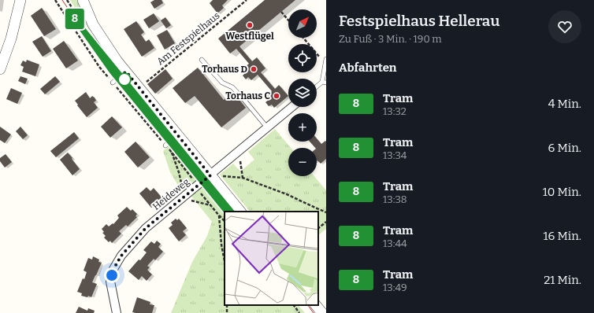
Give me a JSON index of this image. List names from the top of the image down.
{
  "streets": {
    "street": ["Heideweg"],
    "path": ["Am Festspielhaus"]
  },
  "places": ["Westflügel", "Torhaus D", "Torhaus C"],
  "lines": ["tram line 8"],
  "north": "top right",
  "page": {
    "on_map": "8",
    "heading": [
      ["Festspielhaus Hellerau", "Zu Fuß · 3 Min. · 190 m"],
      "Abfahrten"
    ],
    "map_buttons": ["+", "−"],
    "list": [
      {
        "mark": "8",
        "name": "Tram",
        "note": "13:32",
        "value": "4 Min."
      },
      {
        "mark": "8",
        "name": "Tram",
        "note": "13:34",
        "value": "6 Min."
      },
      {
        "mark": "8",
        "name": "Tram",
        "note": "13:38",
        "value": "10 Min."
      },
      {
        "mark": "8",
        "name": "Tram",
        "note": "13:44",
        "value": "16 Min."
      },
      {
        "mark": "8",
        "name": "Tram",
        "note": "13:49",
        "value": "21 Min."
      }
    ]
  }
}
